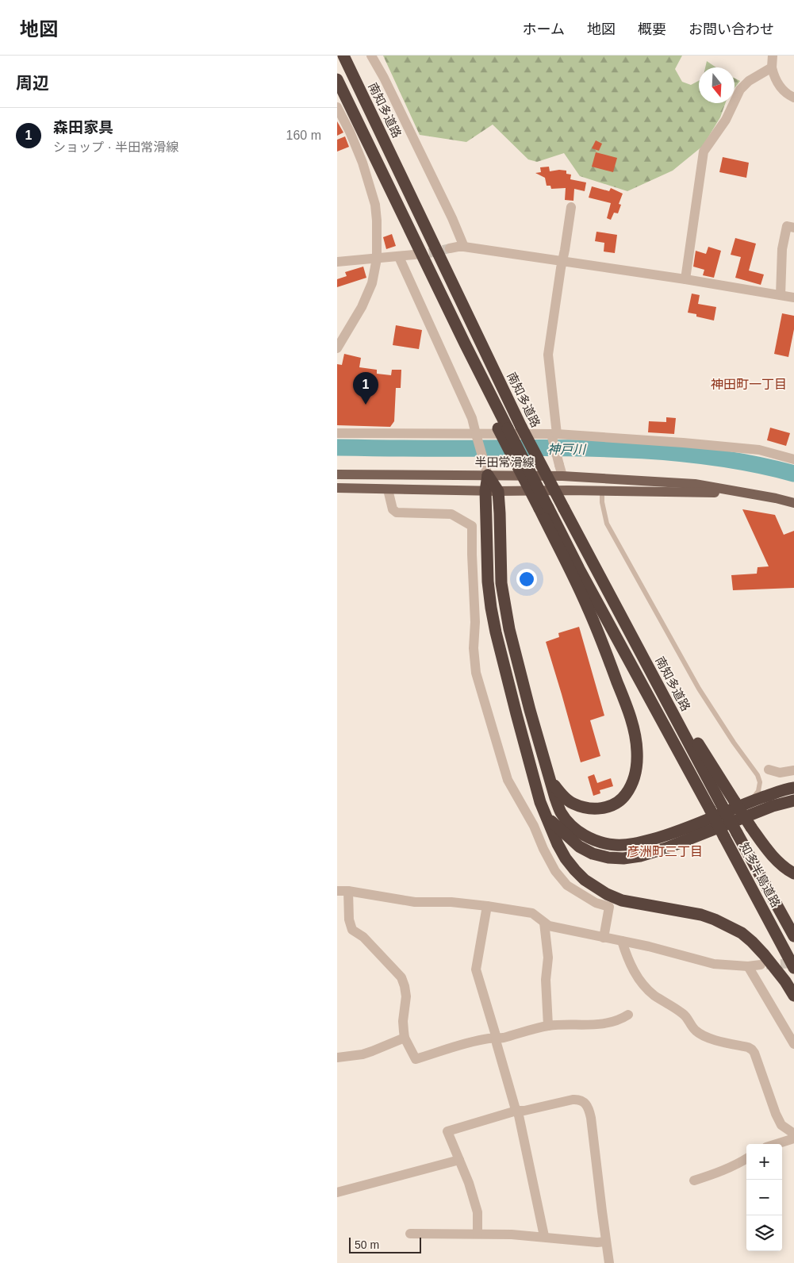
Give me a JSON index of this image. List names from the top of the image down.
{
  "streets": {
    "highway": ["南知多道路", "知多半島道路"],
    "main road": ["半田常滑線"]
  },
  "crossings": [
    ["南知多道路", "知多半島道路"]
  ],
  "districts": ["神田町一丁目", "彦洲町三丁目"],
  "water": ["神戸川"],
  "scale_bar": "50 m",
  "north": "bottom",
  "page": {
    "header": "地図",
    "nav": [
      "ホーム",
      "地図",
      "概要",
      "お問い合わせ"
    ],
    "heading": "周辺",
    "list": [
      {
        "mark": "1",
        "name": "森田家具",
        "note": "ショップ · 半田常滑線",
        "value": "160 m"
      }
    ],
    "pins": "1",
    "map_buttons": ["+", "−"],
    "scale": "50 m"
  }
}
